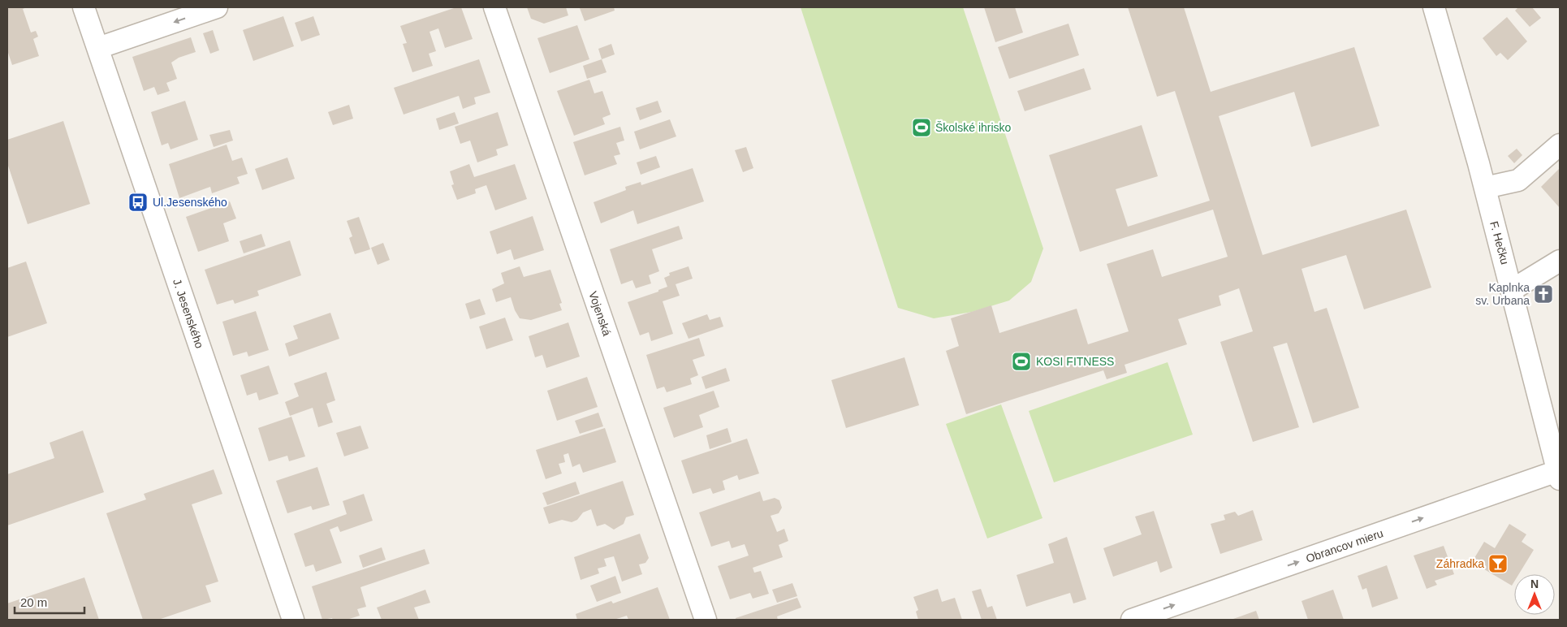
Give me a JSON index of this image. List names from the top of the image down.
{
  "streets": {
    "street": [
      "F. Hečku",
      "J. Jesenského",
      "Vojenská",
      "Obrancov mieru"
    ]
  },
  "crossings": [
    ["F. Hečku", "Obrancov mieru"]
  ],
  "one_way": ["Obrancov mieru"],
  "places": {
    "sports": ["Školské ihrisko", "KOSI FITNESS"],
    "bus stop": ["Ul.Jesenského"],
    "church": ["Kaplnka sv. Urbana"],
    "bar": ["Záhradka"]
  },
  "scale_bar": "20 m",
  "north": "top"
}
